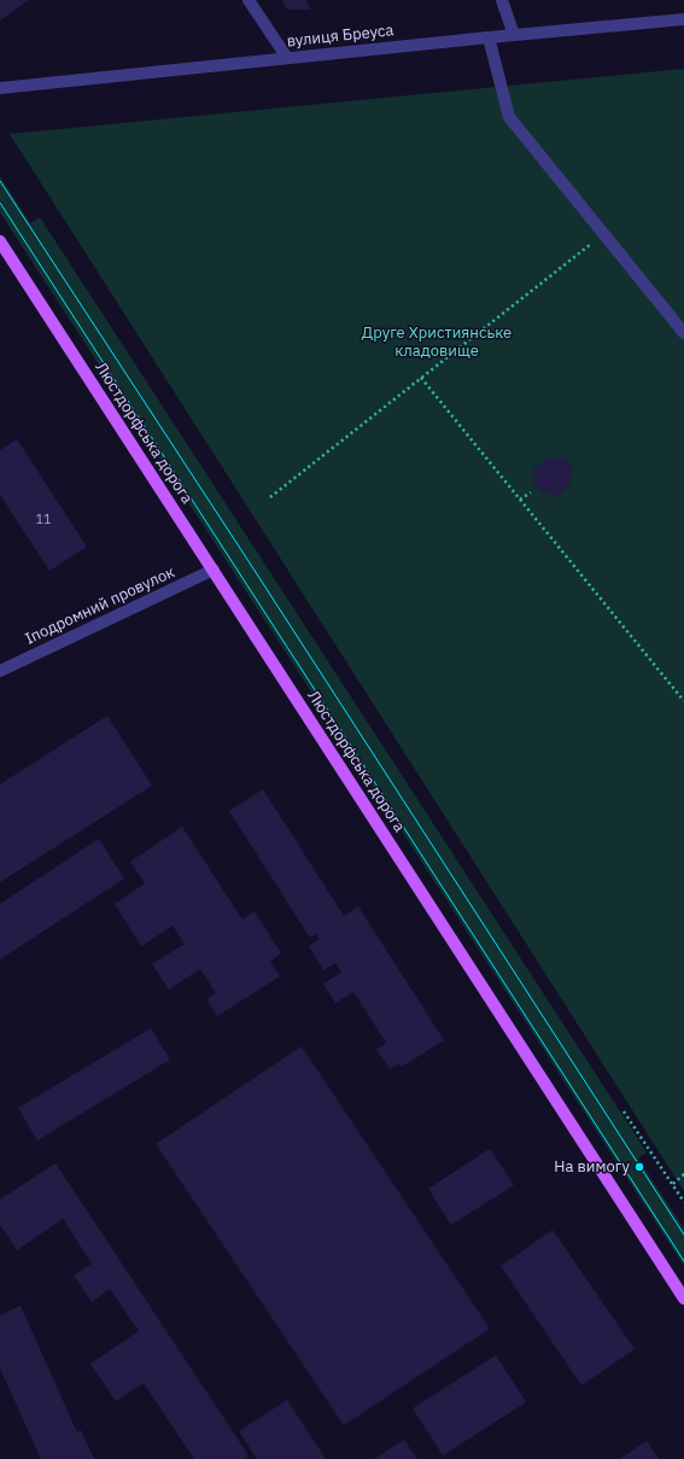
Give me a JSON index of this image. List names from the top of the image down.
{
  "streets": {
    "main road": ["Люстдорфська дорога"],
    "street": ["вулиця Бреуса", "Іподромний провулок"]
  },
  "crossings": [
    ["Люстдорфська дорога", "Іподромний провулок"]
  ],
  "parks": ["Друге Християнське кладовище"],
  "places": ["На вимогу"],
  "house_numbers": ["11"]
}
